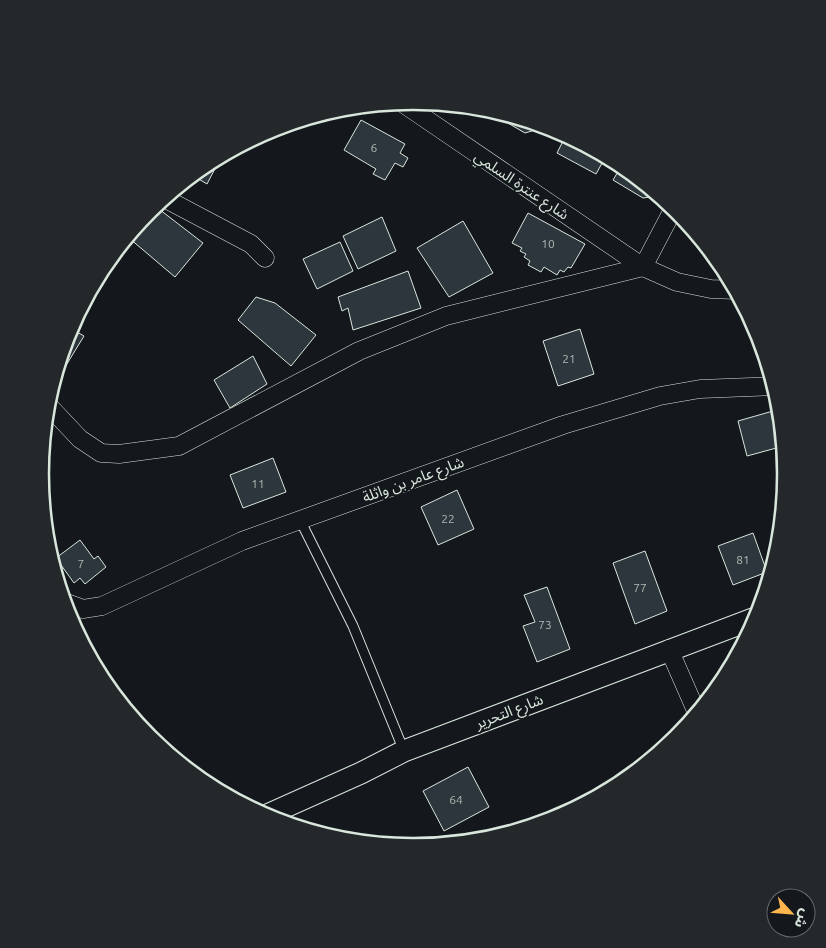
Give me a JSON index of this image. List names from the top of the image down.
{
  "streets": {
    "street": ["شارع عنترة السلمي", "شارع عامر بن واثلة", "شارع التحرير"]
  },
  "house_numbers": [
    "6",
    "10",
    "21",
    "11",
    "22",
    "81",
    "7",
    "77",
    "73",
    "64"
  ],
  "north": "bottom right"
}
